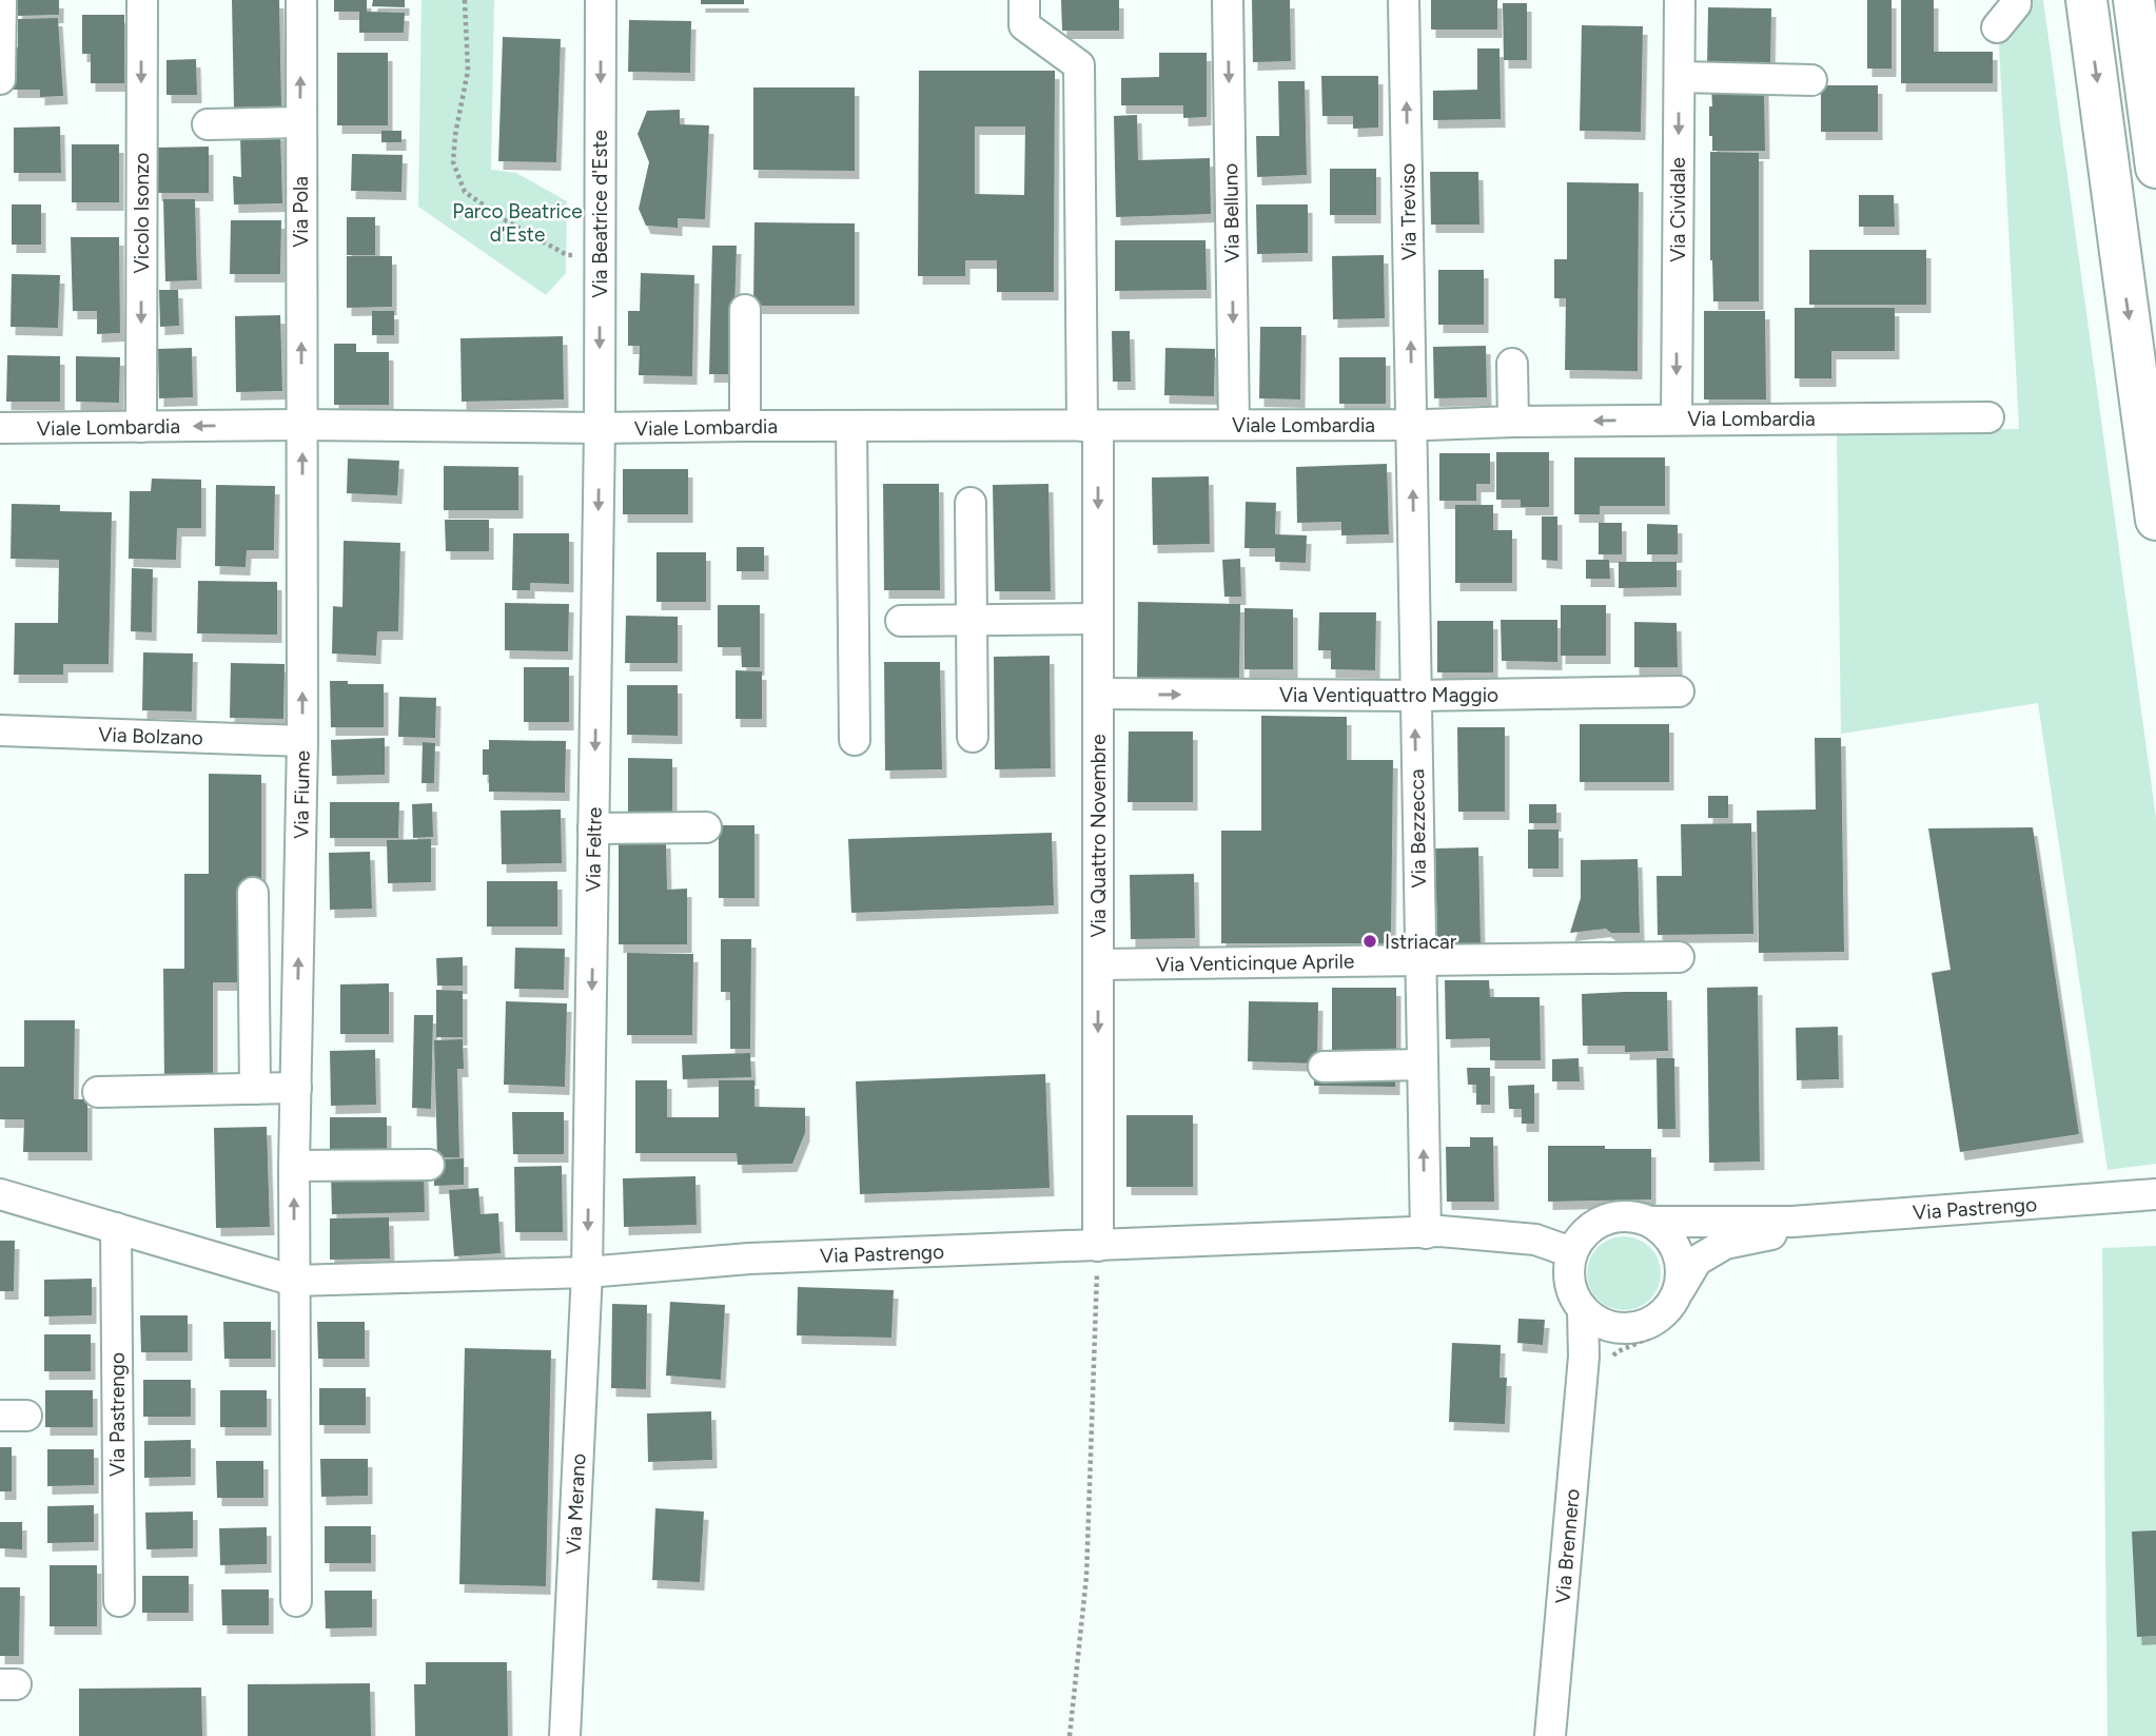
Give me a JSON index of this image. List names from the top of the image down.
{
  "streets": {
    "street": [
      "Via Cividale",
      "Via Pola",
      "Via Treviso",
      "Vicolo Isonzo",
      "Via Belluno",
      "Via Beatrice d'Este",
      "Via Lombardia",
      "Viale Lombardia",
      "Via Ventiquattro Maggio",
      "Via Bolzano",
      "Via Fiume",
      "Via Bezzecca",
      "Via Quattro Novembre",
      "Via Feltre",
      "Via Venticinque Aprile",
      "Via Pastrengo",
      "Via Merano",
      "Via Brennero"
    ]
  },
  "crossings": [
    ["Via Cividale", "Via Lombardia"],
    ["Via Pola", "Viale Lombardia"],
    ["Via Pola", "Via Fiume"],
    ["Via Treviso", "Via Lombardia"],
    ["Via Treviso", "Viale Lombardia"],
    ["Via Treviso", "Via Bezzecca"],
    ["Vicolo Isonzo", "Viale Lombardia"],
    ["Via Belluno", "Viale Lombardia"],
    ["Via Beatrice d'Este", "Viale Lombardia"],
    ["Via Beatrice d'Este", "Via Feltre"],
    ["Via Lombardia", "Viale Lombardia"],
    ["Via Lombardia", "Via Bezzecca"],
    ["Viale Lombardia", "Via Fiume"],
    ["Viale Lombardia", "Via Bezzecca"],
    ["Viale Lombardia", "Via Quattro Novembre"],
    ["Viale Lombardia", "Via Feltre"],
    ["Via Ventiquattro Maggio", "Via Bezzecca"],
    ["Via Ventiquattro Maggio", "Via Quattro Novembre"],
    ["Via Bolzano", "Via Fiume"],
    ["Via Fiume", "Via Pastrengo"],
    ["Via Bezzecca", "Via Venticinque Aprile"],
    ["Via Bezzecca", "Via Pastrengo"],
    ["Via Quattro Novembre", "Via Venticinque Aprile"],
    ["Via Quattro Novembre", "Via Pastrengo"],
    ["Via Feltre", "Via Pastrengo"],
    ["Via Feltre", "Via Merano"],
    ["Via Pastrengo", "Via Merano"],
    ["Via Pastrengo", "Via Brennero"]
  ],
  "one_way": [
    "Via Cividale",
    "Via Pola",
    "Via Treviso",
    "Vicolo Isonzo",
    "Via Belluno",
    "Via Beatrice d'Este",
    "Via Ventiquattro Maggio",
    "Via Fiume",
    "Via Bezzecca"
  ],
  "parks": ["Parco Beatrice d'Este"],
  "places": ["Istriacar"]
}
